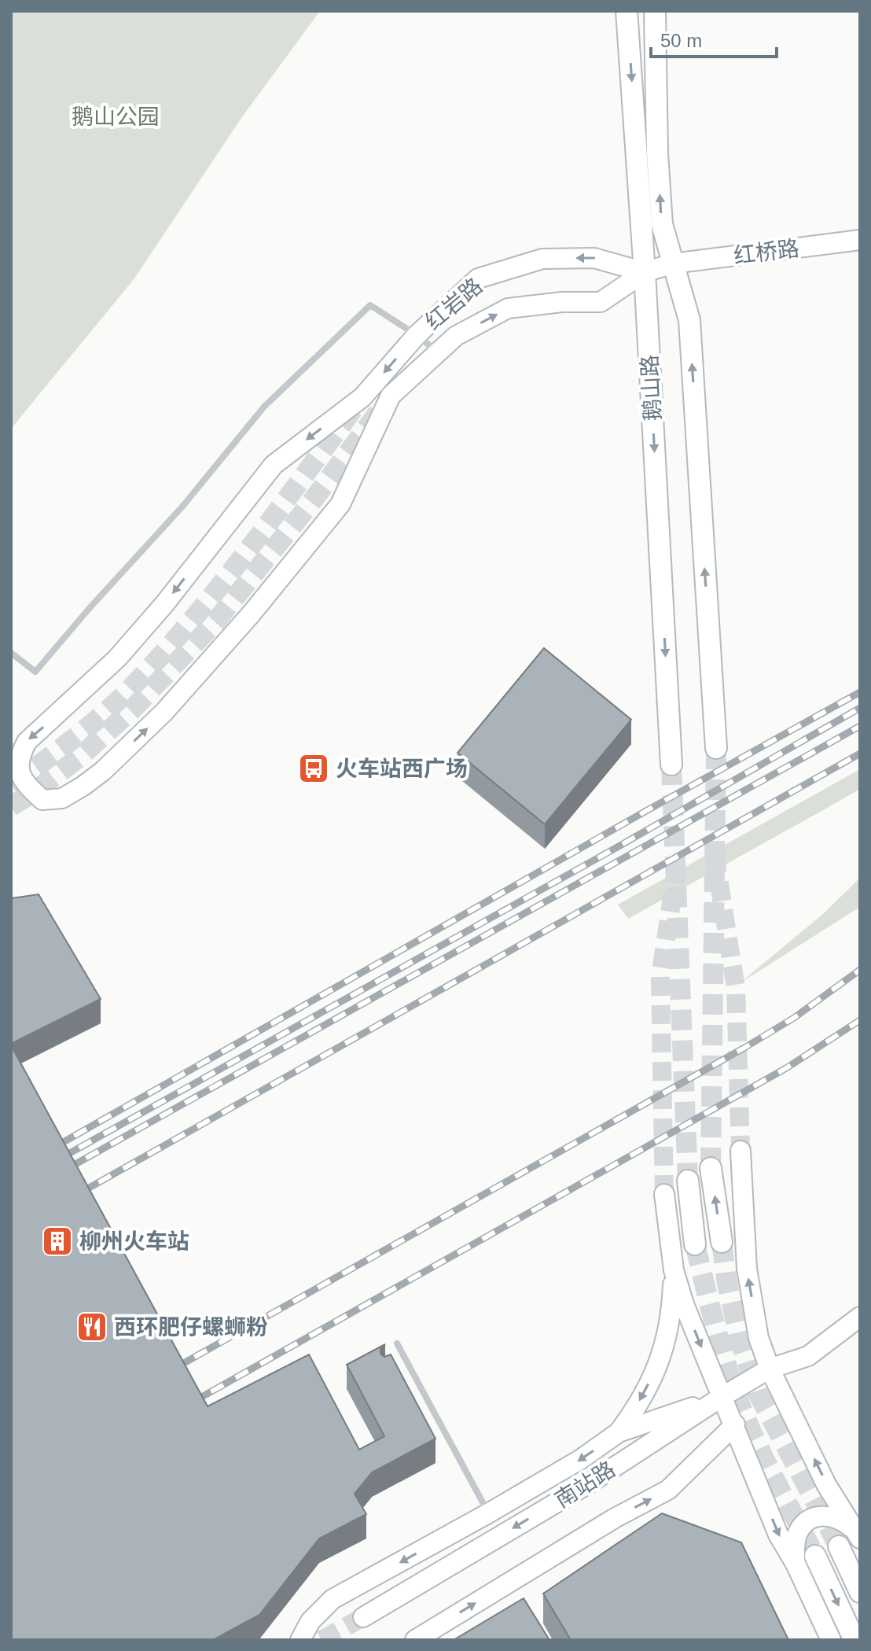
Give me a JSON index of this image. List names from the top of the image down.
{
  "streets": {
    "main road": ["鹅山路"],
    "street": ["红桥路", "红岩路", "南站路"]
  },
  "crossings": [
    ["红桥路", "红岩路"],
    ["红桥路", "鹅山路"],
    ["红岩路", "鹅山路"]
  ],
  "parks": ["鹅山公园"],
  "places": {
    "bus stop": ["火车站西广场"],
    "building": ["柳州火车站"],
    "restaurant": ["西环肥仔螺蛳粉"]
  },
  "scale_bar": "50 m"
}
